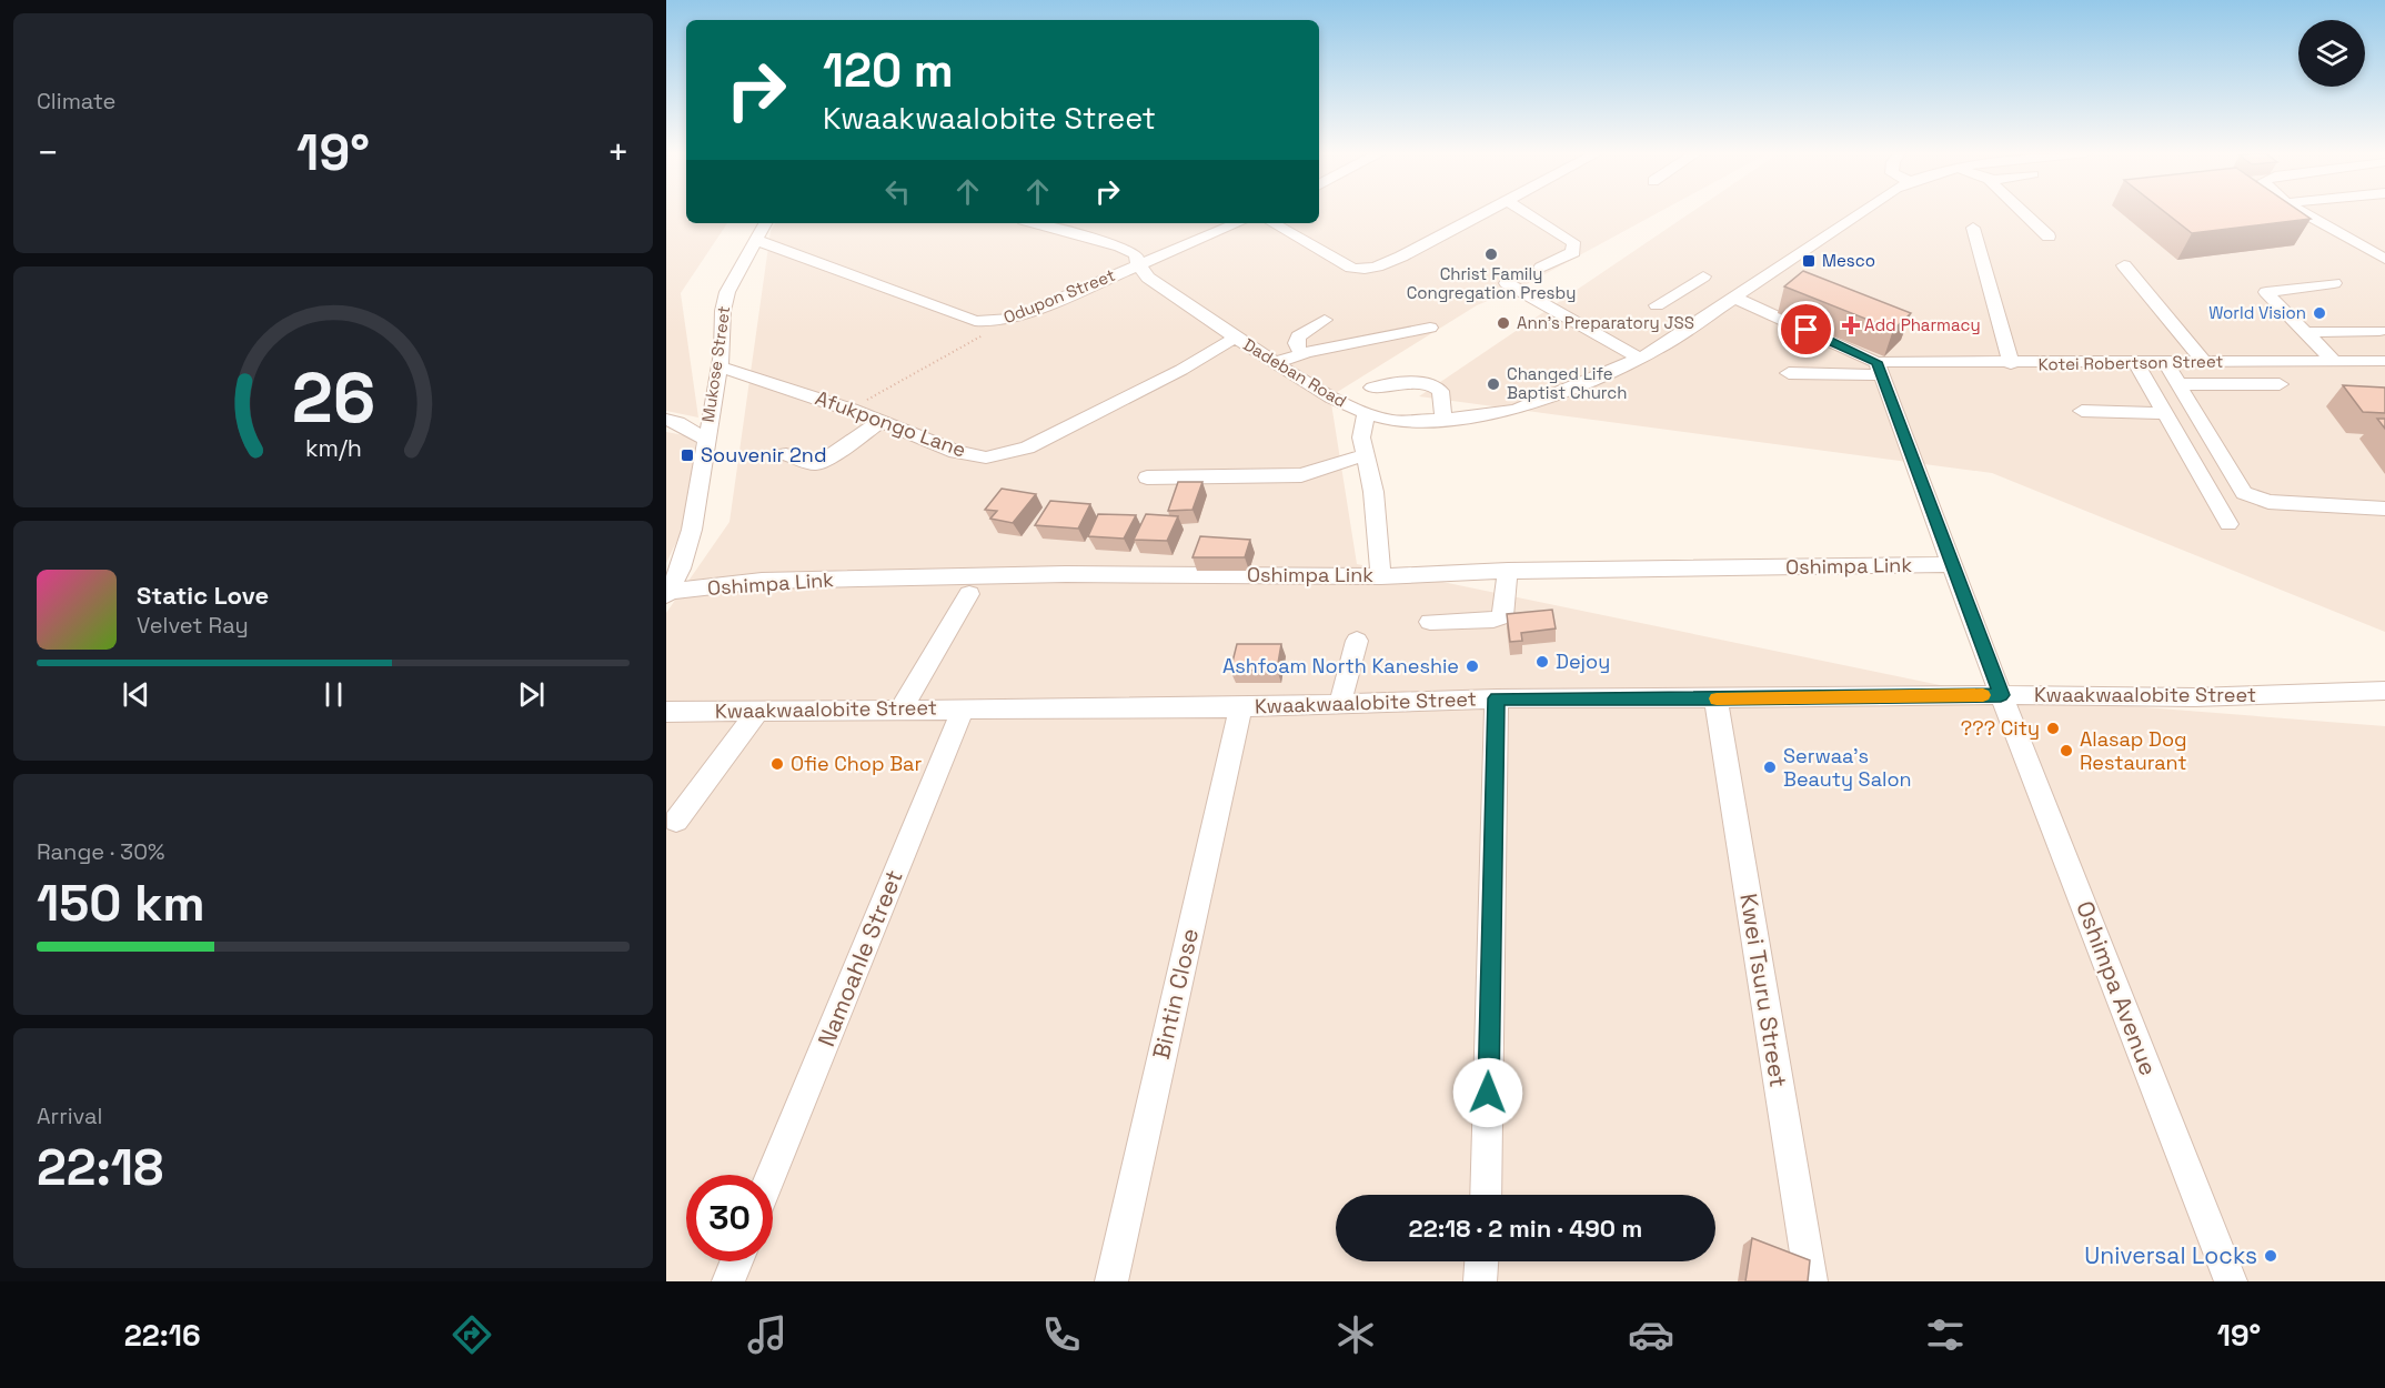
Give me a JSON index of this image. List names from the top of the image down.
{
  "streets": {
    "street": [
      "Odupon Street",
      "Kotei Robertson Street",
      "Mukose Street",
      "Dadeban Road",
      "Afukpongo Lane",
      "Oshimpa Link",
      "Kwaakwaalobite Street",
      "Namoahle Street",
      "Oshimpa Avenue",
      "Kwei Tsuru Street",
      "Bintin Close"
    ]
  },
  "crossings": [
    ["Odupon Street", "Mukose Street"],
    ["Odupon Street", "Dadeban Road"],
    ["Kotei Robertson Street", "Oshimpa Avenue"],
    ["Mukose Street", "Afukpongo Lane"],
    ["Mukose Street", "Oshimpa Link"],
    ["Dadeban Road", "Afukpongo Lane"],
    ["Oshimpa Link", "Oshimpa Avenue"],
    ["Kwaakwaalobite Street", "Namoahle Street"],
    ["Kwaakwaalobite Street", "Oshimpa Avenue"],
    ["Kwaakwaalobite Street", "Kwei Tsuru Street"],
    ["Kwaakwaalobite Street", "Bintin Close"]
  ],
  "places": {
    "other": [
      "Christ Family Congregation Presby",
      "World Vision",
      "Ann's Preparatory JSS",
      "Changed Life Baptist Church",
      "Dejoy",
      "Ashfoam North Kaneshie",
      "??? City",
      "Alasap Dog Restaurant",
      "Ofie Chop Bar",
      "Serwaa's Beauty Salon",
      "Universal Locks"
    ],
    "transit": ["Mesco", "Souvenir 2nd"],
    "health": ["Add Pharmacy"]
  },
  "page": {
    "tile": [
      "Climate",
      ["Range · 30%", "150 km"],
      ["Arrival", "22:18"]
    ],
    "turn": ["120 m", "Kwaakwaalobite Street"],
    "heat": ["−", "19°", "+"],
    "song": ["Static Love", "Velvet Ray"],
    "limit": "30",
    "trip": "22:18 · 2 min · 490 m",
    "tabs": ["22:16", "19°"],
    "gauge": ["26", "km/h"]
  }
}
